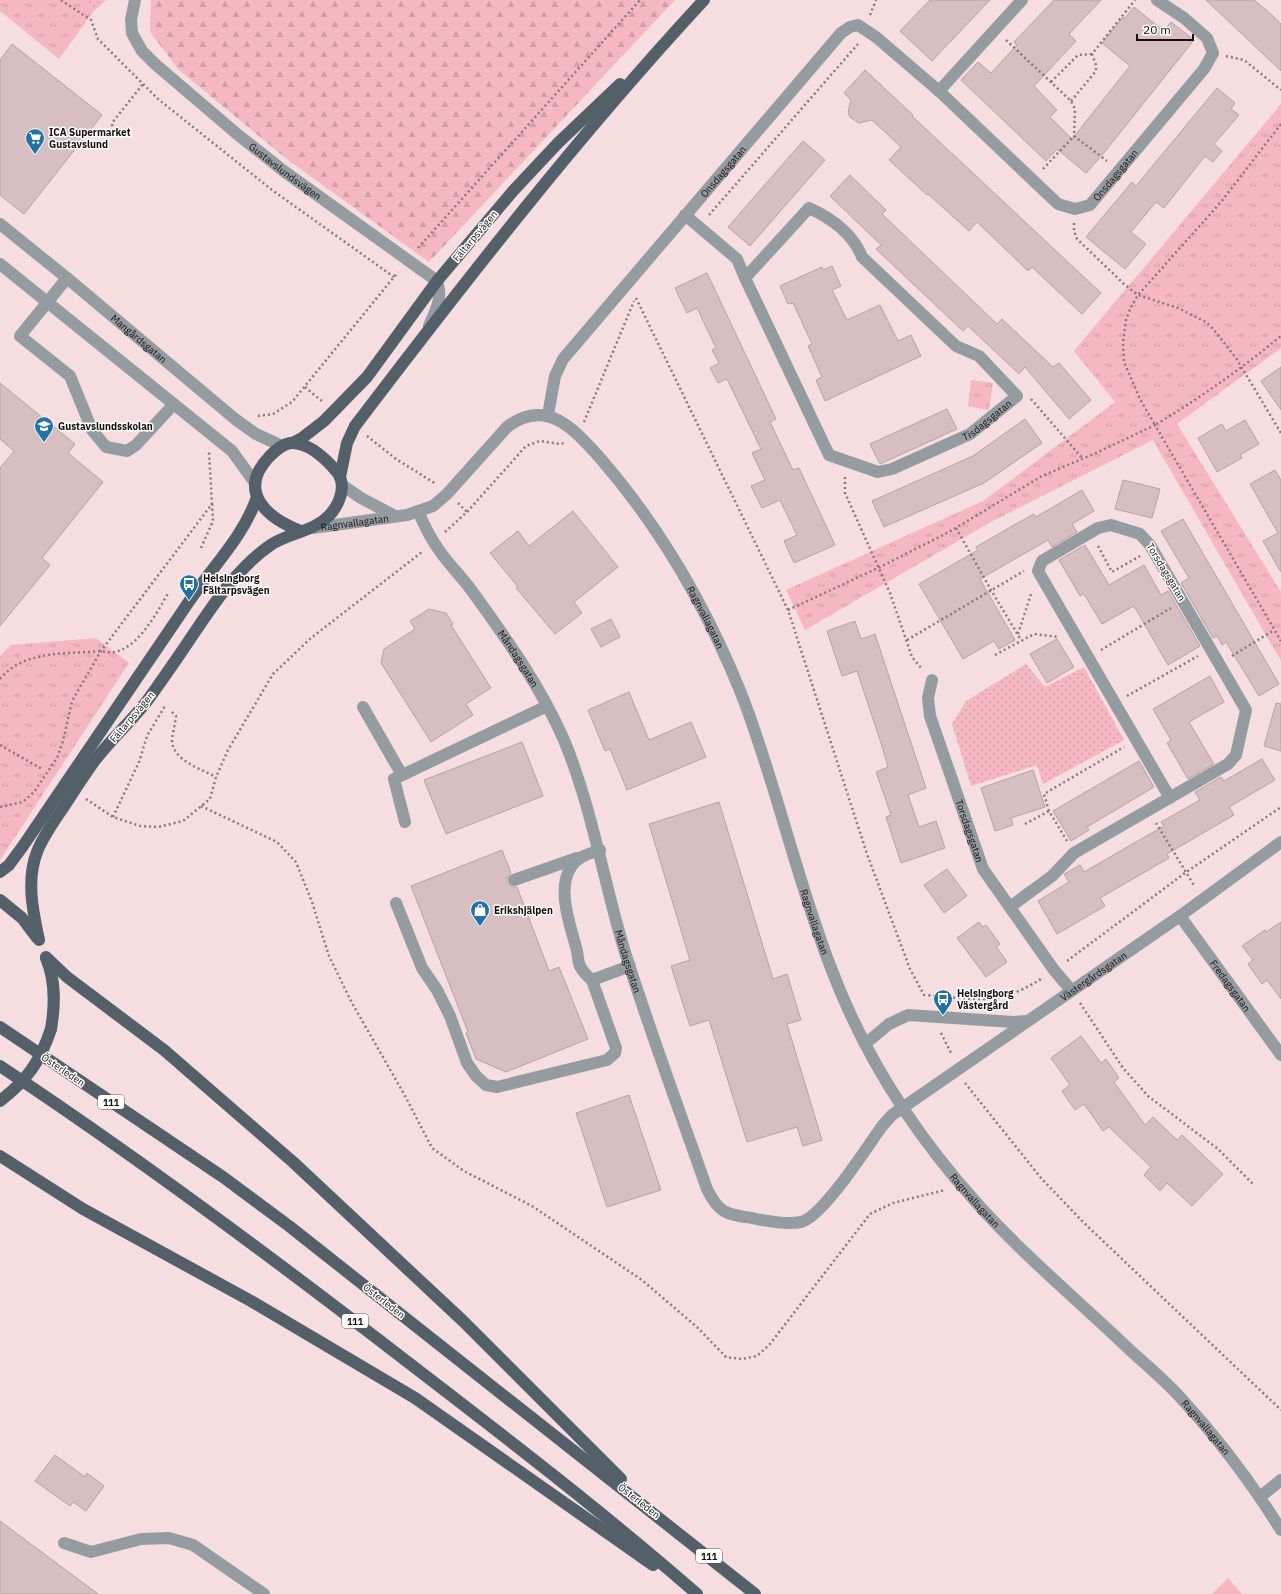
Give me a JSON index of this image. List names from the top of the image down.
{
  "streets": {
    "main road": ["Fältarpsvägen", "Österleden", "111"],
    "street": [
      "Gustavslundsvägen",
      "Onsdagsgatan",
      "Mangårdsgatan",
      "Tisdagsgatan",
      "Ragnvallagatan",
      "Torsdagsgatan",
      "Måndagsgatan",
      "Västergårdsgatan",
      "Fredagsgatan"
    ]
  },
  "crossings": [
    ["Gustavslundsvägen", "Fältarpsvägen"],
    ["Onsdagsgatan", "Tisdagsgatan"],
    ["Onsdagsgatan", "Ragnvallagatan"],
    ["Fältarpsvägen", "Mangårdsgatan"],
    ["Fältarpsvägen", "Ragnvallagatan"],
    ["Mangårdsgatan", "Ragnvallagatan"],
    ["Ragnvallagatan", "Måndagsgatan"],
    ["Ragnvallagatan", "Västergårdsgatan"],
    ["Torsdagsgatan", "Västergårdsgatan"],
    ["Måndagsgatan", "Västergårdsgatan"],
    ["Västergårdsgatan", "Fredagsgatan"]
  ],
  "places": {
    "supermarket": ["ICA Supermarket Gustavslund"],
    "school or university": ["Gustavslundsskolan"],
    "bus stop": ["Helsingborg Fältarpsvägen", "Helsingborg Västergård"],
    "shop": ["Erikshjälpen"]
  },
  "scale_bar": "20 m"
}
